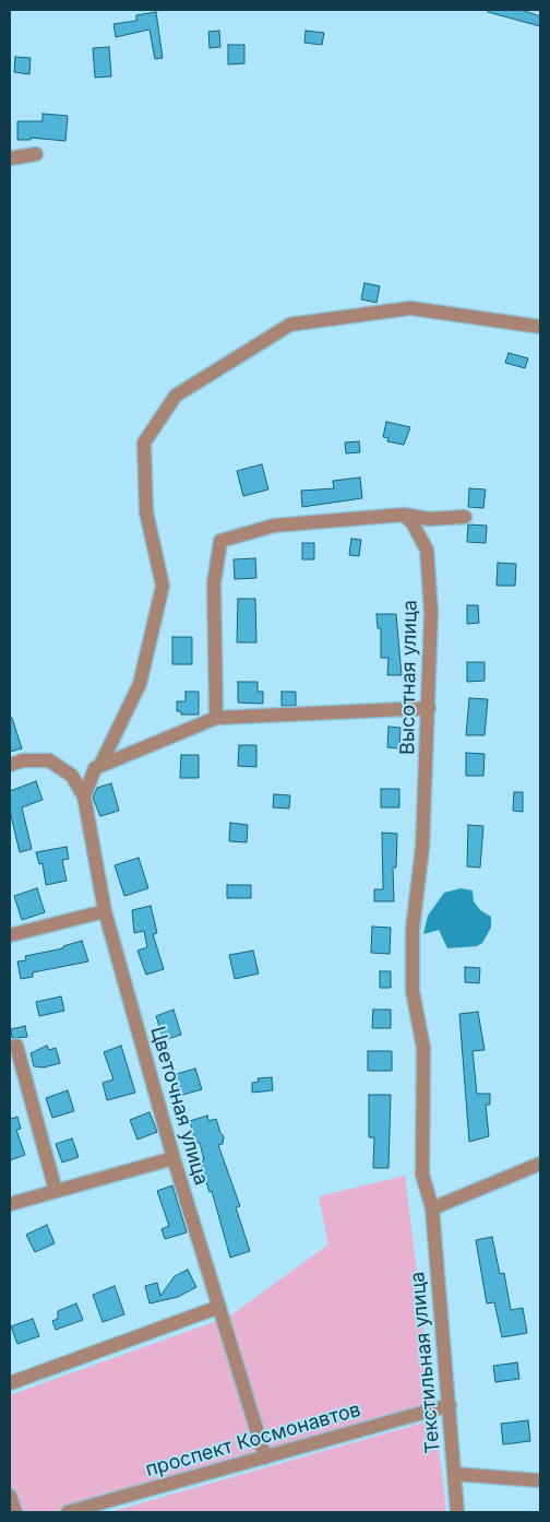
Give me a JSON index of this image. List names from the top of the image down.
{
  "streets": {
    "street": [
      "Высотная улица",
      "Цветочная улица",
      "Текстильная улица",
      "проспект Космонавтов"
    ]
  },
  "crossings": [
    ["Высотная улица", "Текстильная улица"],
    ["Цветочная улица", "проспект Космонавтов"],
    ["Текстильная улица", "проспект Космонавтов"]
  ]
}
